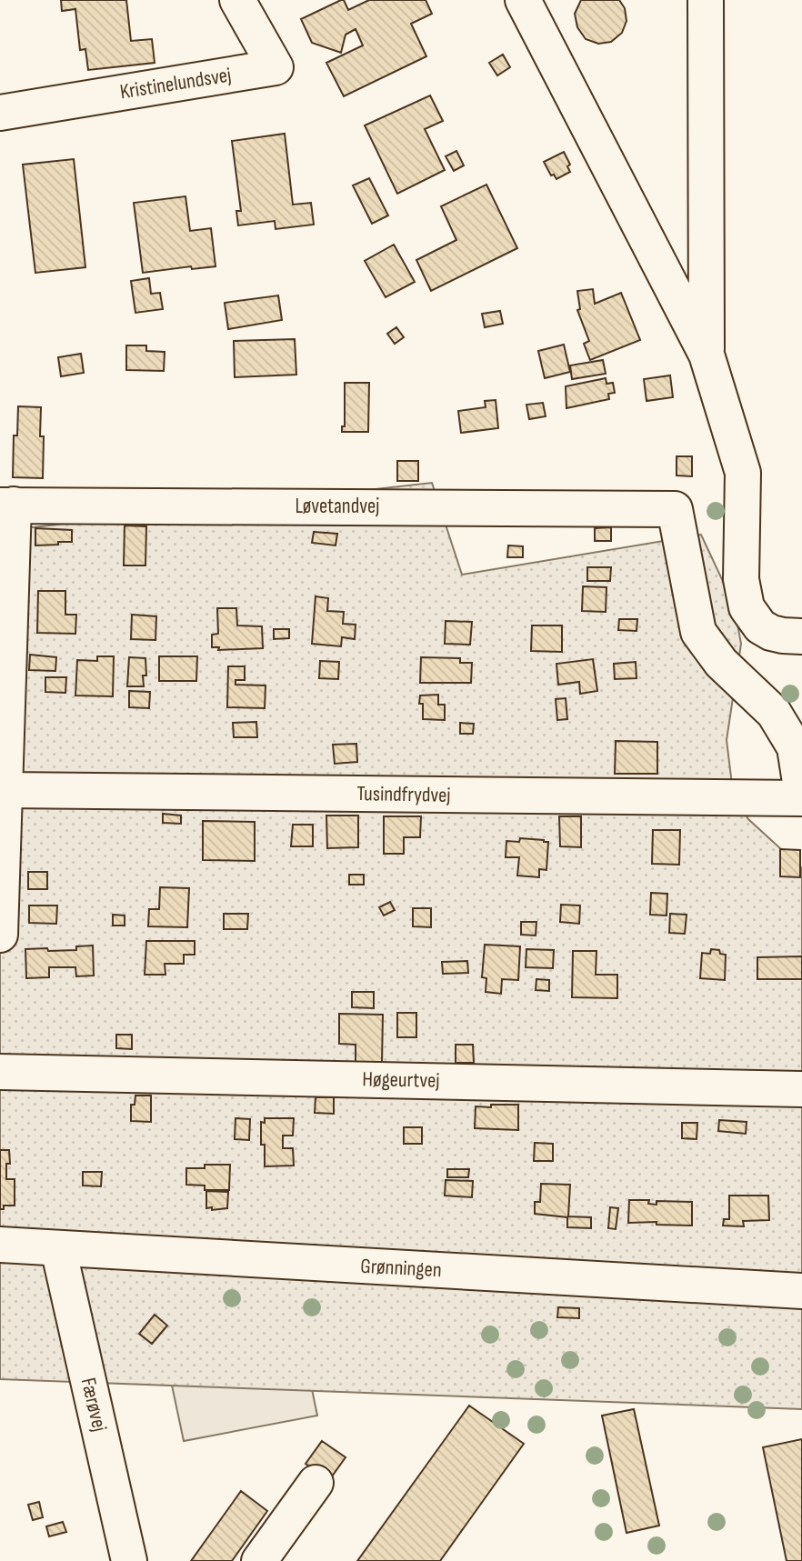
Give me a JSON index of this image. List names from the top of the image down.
{
  "streets": {
    "main road": [
      "Kristinelundsvej",
      "Løvetandvej",
      "Tusindfrydvej",
      "Høgeurtvej",
      "Grønningen",
      "Færøvej"
    ]
  },
  "crossings": [
    ["Grønningen", "Færøvej"]
  ]
}
